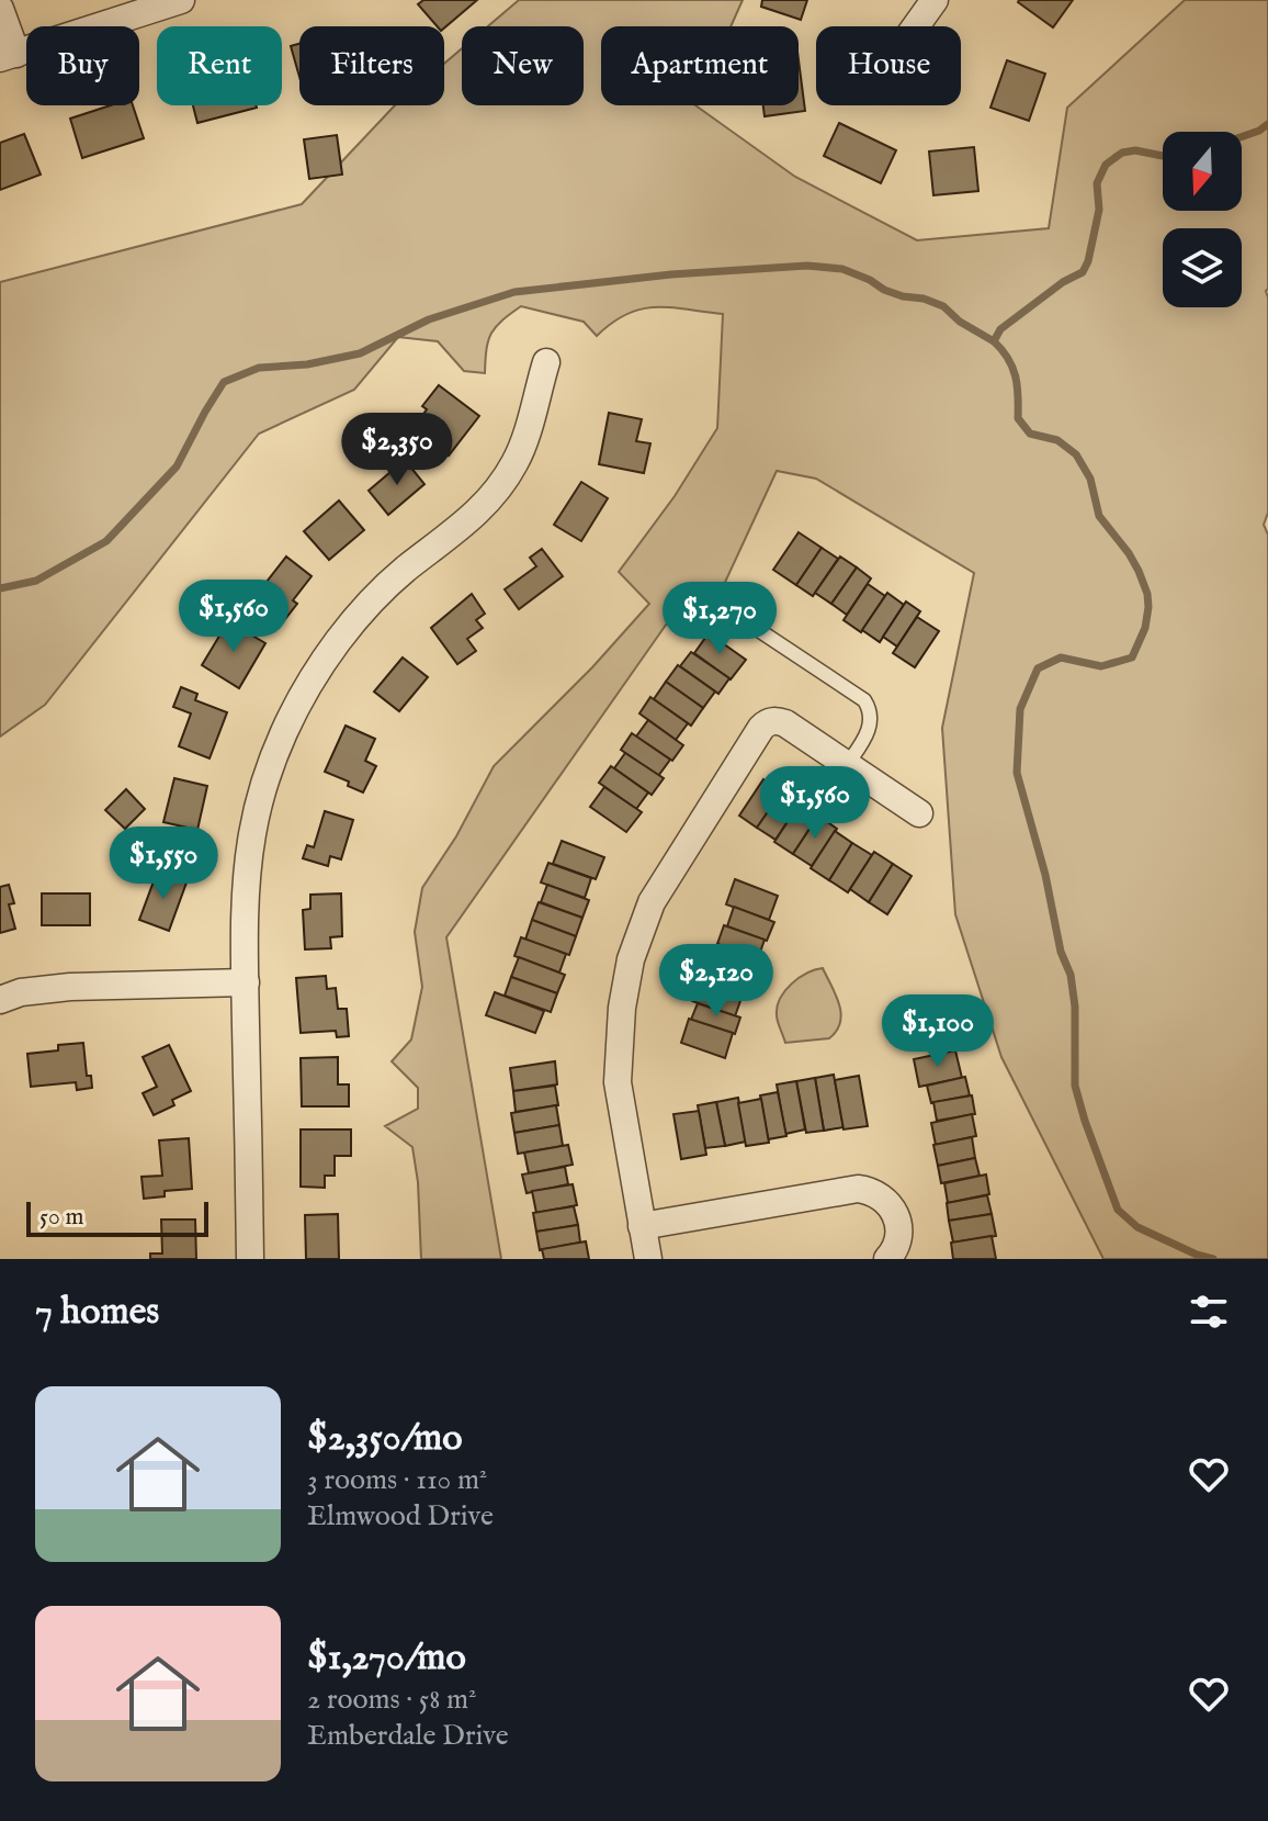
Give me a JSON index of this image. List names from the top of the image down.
{
  "scale_bar": "50 m",
  "north": "bottom",
  "page": {
    "chip": [
      "Buy",
      "Rent",
      "Filters",
      "New",
      "Apartment",
      "House"
    ],
    "price": [
      "$2,350",
      "$1,560",
      "$1,270",
      "$1,560",
      "$1,550",
      "$2,120",
      "$1,100"
    ],
    "scale": "50 m",
    "heading": "7 homes",
    "list": [
      {
        "name": "$2,350/mo",
        "note": "3 rooms · 110 m² · Elmwood Drive"
      },
      {
        "name": "$1,270/mo",
        "note": "2 rooms · 58 m² · Emberdale Drive"
      }
    ]
  }
}
